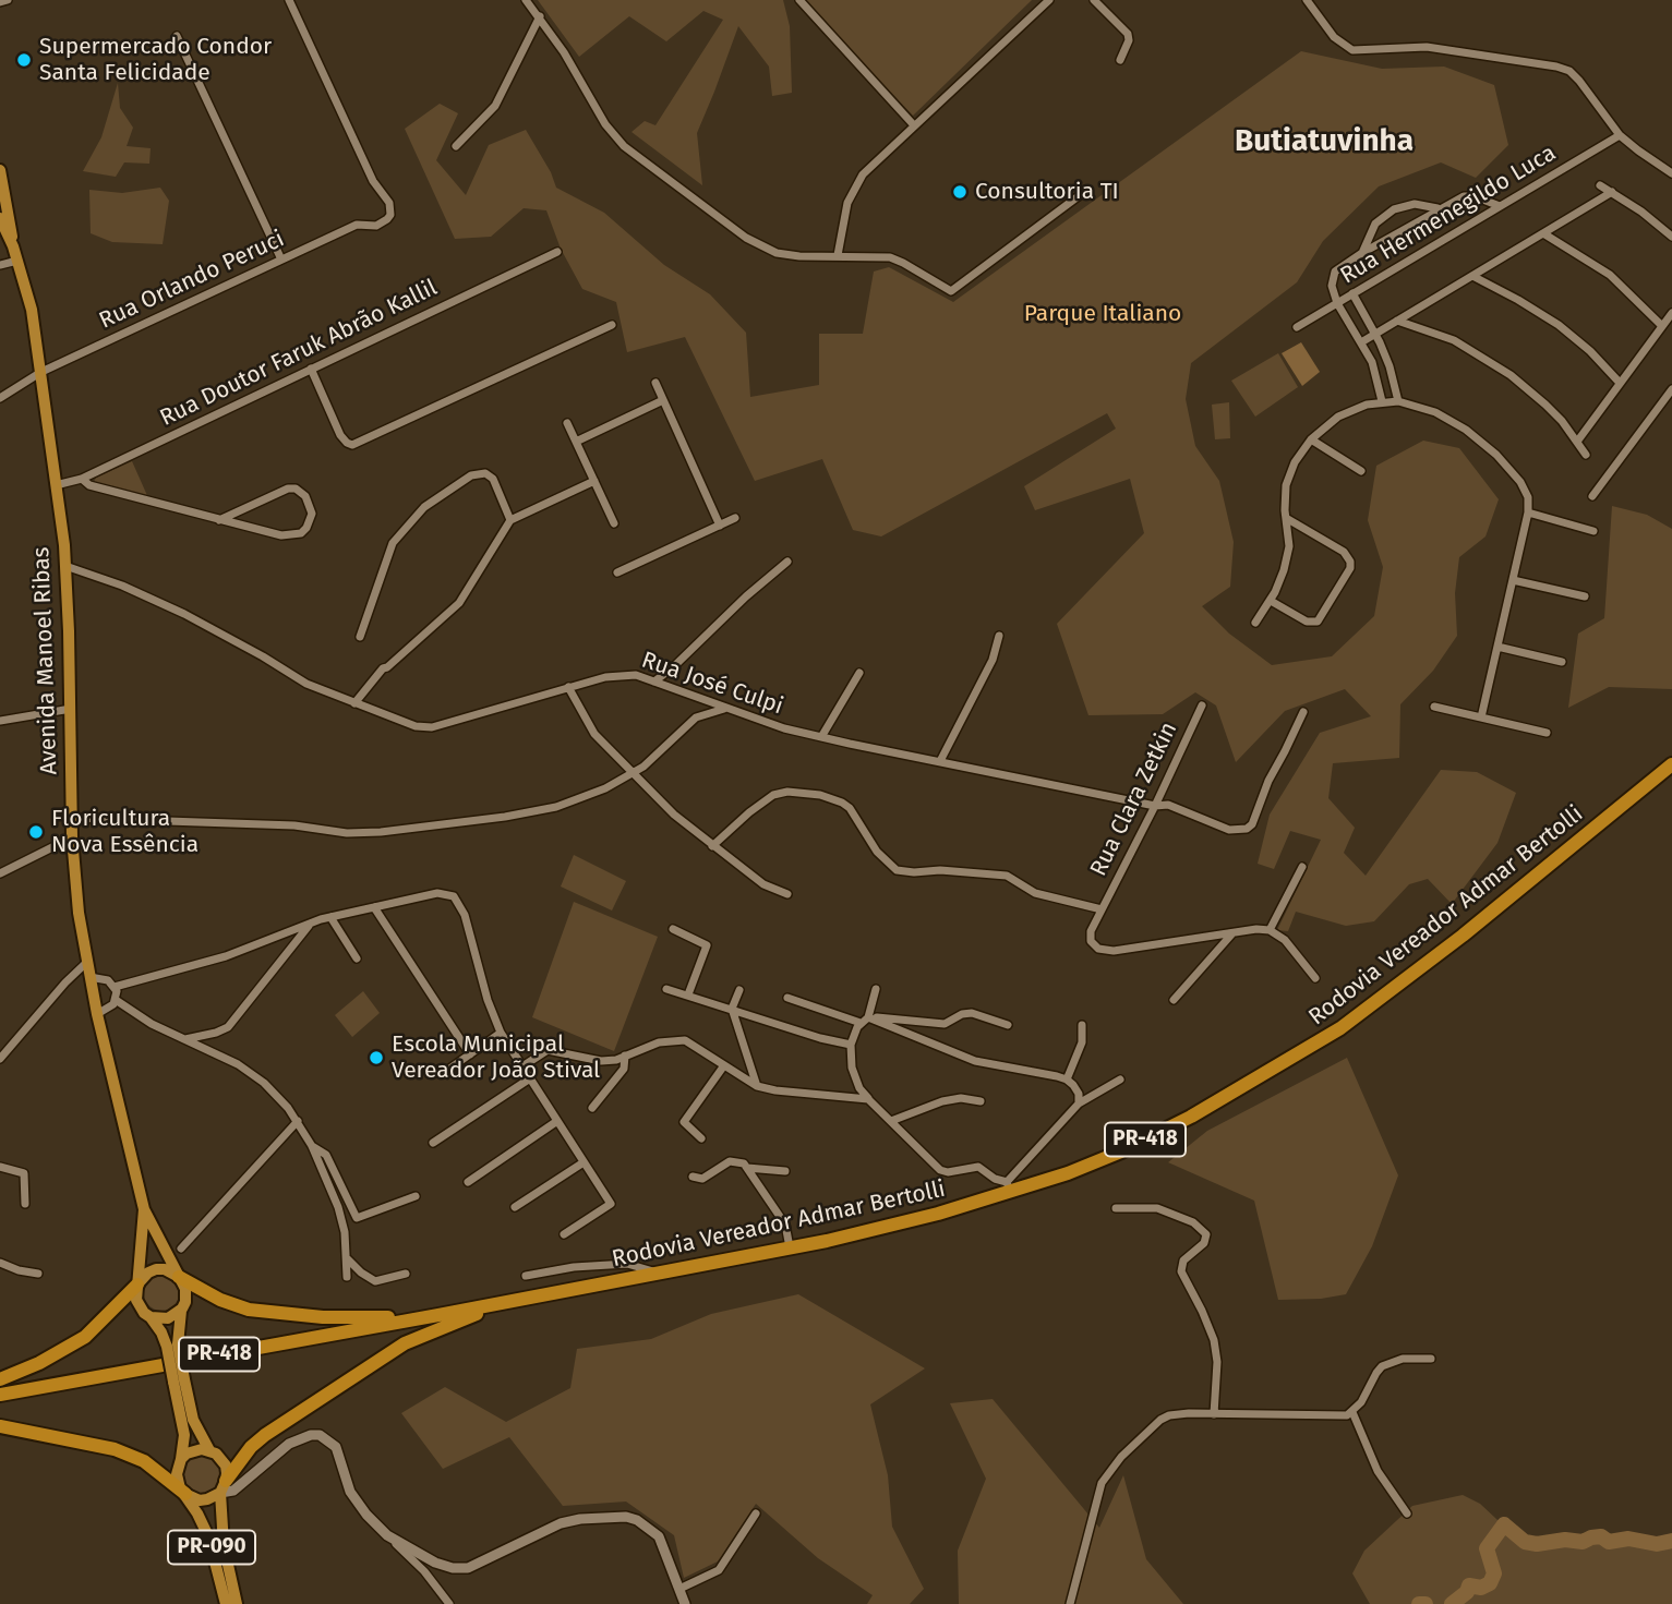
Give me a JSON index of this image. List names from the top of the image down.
{
  "streets": {
    "highway": ["Rodovia Vereador Admar Bertolli", "PR-418"],
    "main road": ["Avenida Manoel Ribas", "PR-090"],
    "street": [
      "Rua Hermenegildo Luca",
      "Rua Orlando Peruci",
      "Rua Doutor Faruk Abrão Kallil",
      "Rua José Culpi",
      "Rua Clara Zetkin"
    ]
  },
  "crossings": [
    ["Rua Orlando Peruci", "Avenida Manoel Ribas"],
    ["Rua Doutor Faruk Abrão Kallil", "Avenida Manoel Ribas"],
    ["Avenida Manoel Ribas", "Rua José Culpi"],
    ["Rua José Culpi", "Rua Clara Zetkin"]
  ],
  "districts": ["Butiatuvinha"],
  "parks": ["Parque Italiano"],
  "places": [
    "Supermercado Condor Santa Felicidade",
    "Consultoria TI",
    "Floricultura Nova Essência",
    "Escola Municipal Vereador João Stival"
  ]
}
